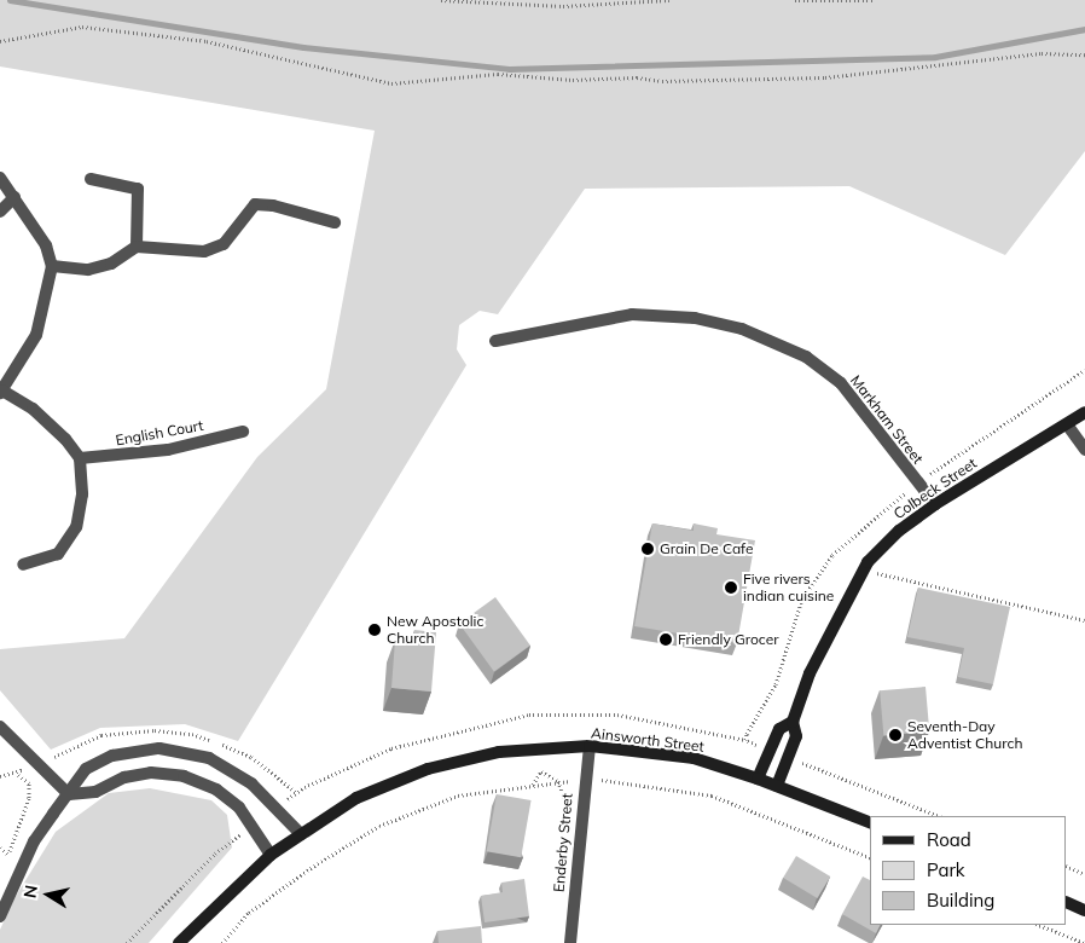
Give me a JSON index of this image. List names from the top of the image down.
{
  "streets": {
    "street": [
      "Markham Street",
      "English Court",
      "Colbeck Street",
      "Ainsworth Street",
      "Enderby Street"
    ]
  },
  "crossings": [
    ["Markham Street", "Colbeck Street"],
    ["Colbeck Street", "Ainsworth Street"],
    ["Ainsworth Street", "Enderby Street"]
  ],
  "places": [
    "Grain De Cafe",
    "Five rivers indian cuisine",
    "New Apostolic Church",
    "Friendly Grocer",
    "Seventh-Day Adventist Church"
  ],
  "legend": ["Road", "Park", "Building"],
  "north": "left"
}
